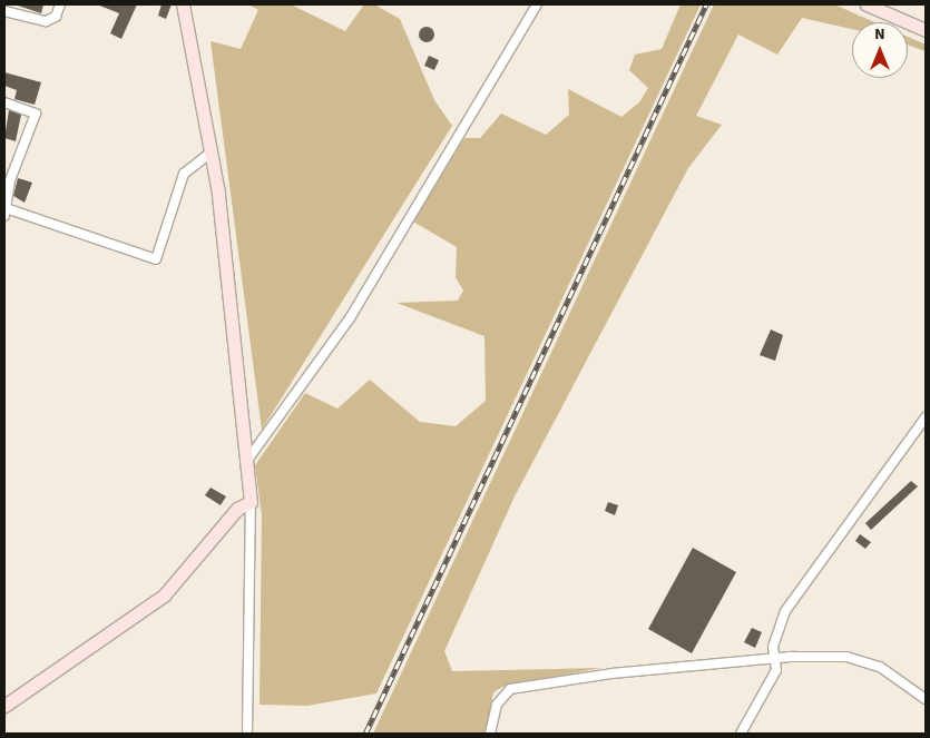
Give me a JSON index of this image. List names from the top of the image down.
{
  "north": "top"
}
